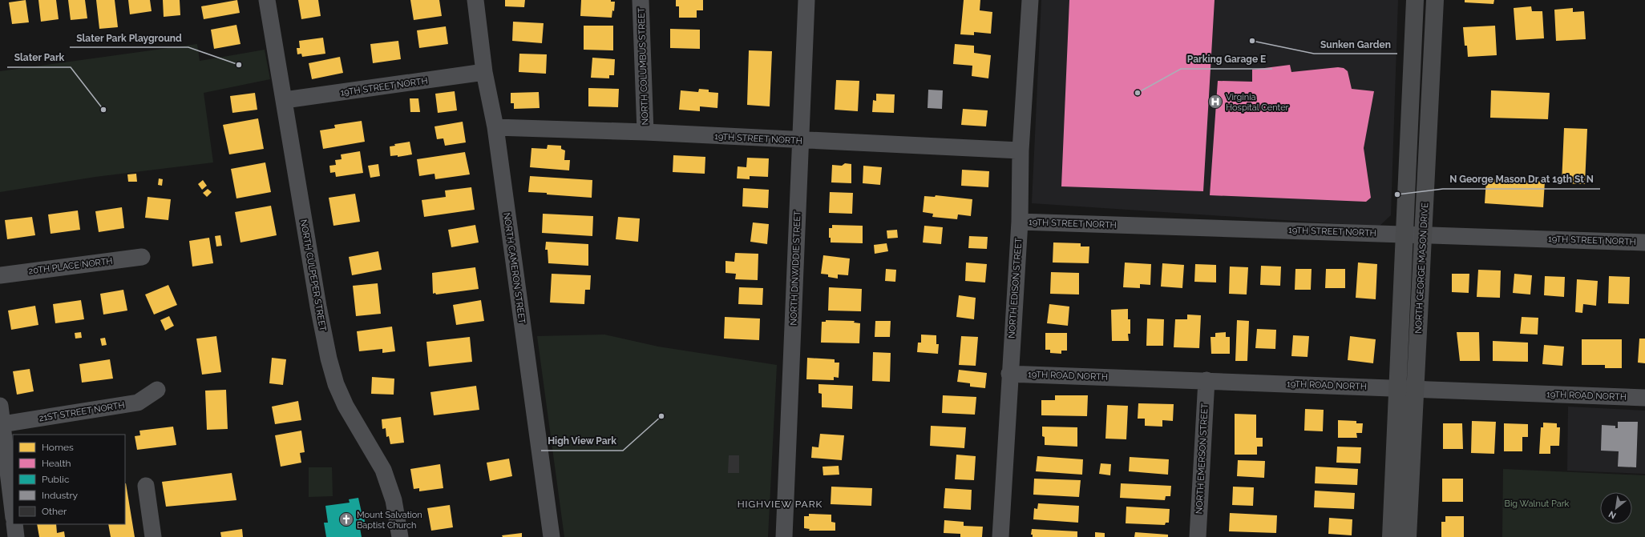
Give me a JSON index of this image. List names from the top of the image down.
{
  "streets": {
    "main road": ["NORTH GEORGE MASON DRIVE"],
    "street": [
      "NORTH COLUMBUS STREET",
      "19TH STREET NORTH",
      "20TH PLACE NORTH",
      "NORTH CAMERON STREET",
      "NORTH DINWIDDIE STREET",
      "NORTH CULPEPER STREET",
      "NORTH EDISON STREET",
      "19TH ROAD NORTH",
      "21ST STREET NORTH",
      "NORTH EMERSON STREET"
    ]
  },
  "crossings": [
    ["NORTH COLUMBUS STREET", "19TH STREET NORTH"],
    ["19TH STREET NORTH", "NORTH CAMERON STREET"],
    ["19TH STREET NORTH", "NORTH DINWIDDIE STREET"],
    ["19TH STREET NORTH", "NORTH GEORGE MASON DRIVE"],
    ["19TH STREET NORTH", "NORTH CULPEPER STREET"],
    ["19TH STREET NORTH", "NORTH EDISON STREET"],
    ["NORTH GEORGE MASON DRIVE", "19TH ROAD NORTH"],
    ["NORTH EDISON STREET", "19TH ROAD NORTH"],
    ["19TH ROAD NORTH", "NORTH EMERSON STREET"]
  ],
  "districts": ["HIGHVIEW PARK"],
  "parks": ["Big Walnut Park"],
  "places": {
    "other": [
      "Sunken Garden",
      "Slater Park Playground",
      "Parking Garage E",
      "Slater Park",
      "N George Mason Dr at 19th St N",
      "High View Park"
    ],
    "hospital": ["Virginia Hospital Center"],
    "church": ["Mount Salvation Baptist Church"]
  },
  "legend": [
    "Homes",
    "Health",
    "Public",
    "Industry",
    "Other"
  ],
  "north": "bottom left"
}
